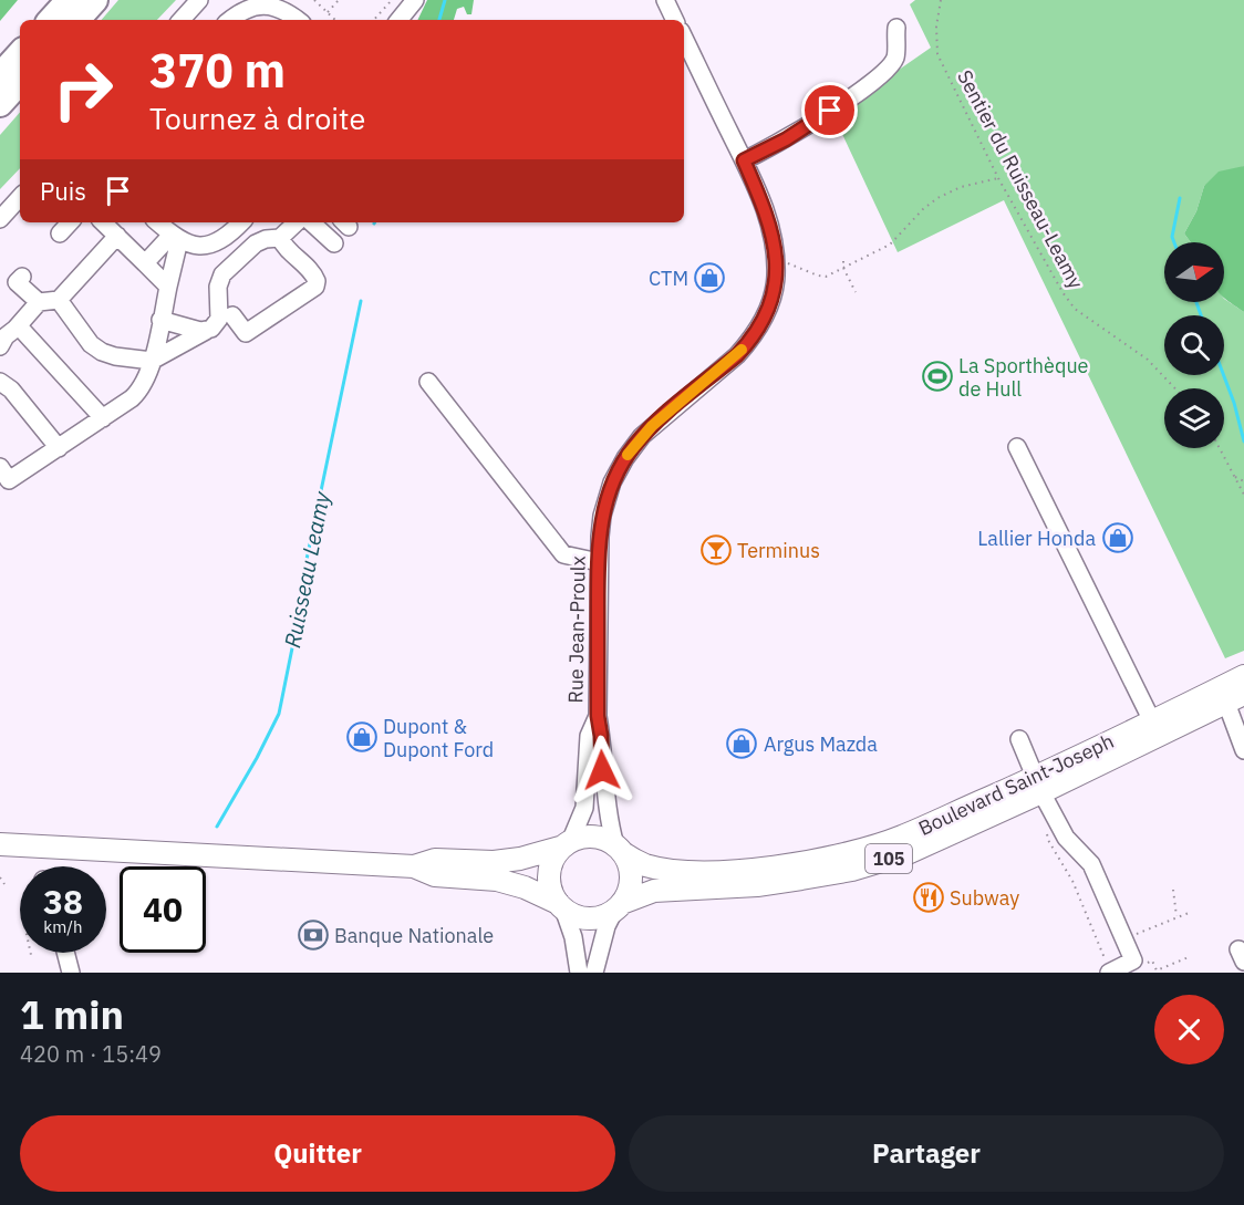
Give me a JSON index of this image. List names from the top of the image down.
{
  "streets": {
    "main road": ["Boulevard Saint-Joseph", "105"],
    "street": ["Rue Jean-Proulx"],
    "path": ["Sentier du Ruisseau-Leamy"]
  },
  "crossings": [
    ["Rue Jean-Proulx", "Boulevard Saint-Joseph"],
    ["Rue Jean-Proulx", "105"],
    ["Boulevard Saint-Joseph", "105"]
  ],
  "water": ["Ruisseau Leamy"],
  "places": {
    "shop": [
      "CTM",
      "Lallier Honda",
      "Dupont & Dupont Ford",
      "Argus Mazda"
    ],
    "sports": ["La Sporthèque de Hull"],
    "bar": ["Terminus"],
    "restaurant": ["Subway"],
    "bank": ["Banque Nationale"]
  },
  "north": "right",
  "page": {
    "turn": ["370 m", "Tournez à droite"],
    "then": "Puis",
    "speed": "38 km/h",
    "limit": "40",
    "heading": ["1 min", "420 m · 15:49"],
    "buttons": ["Quitter", "Partager"]
  }
}
